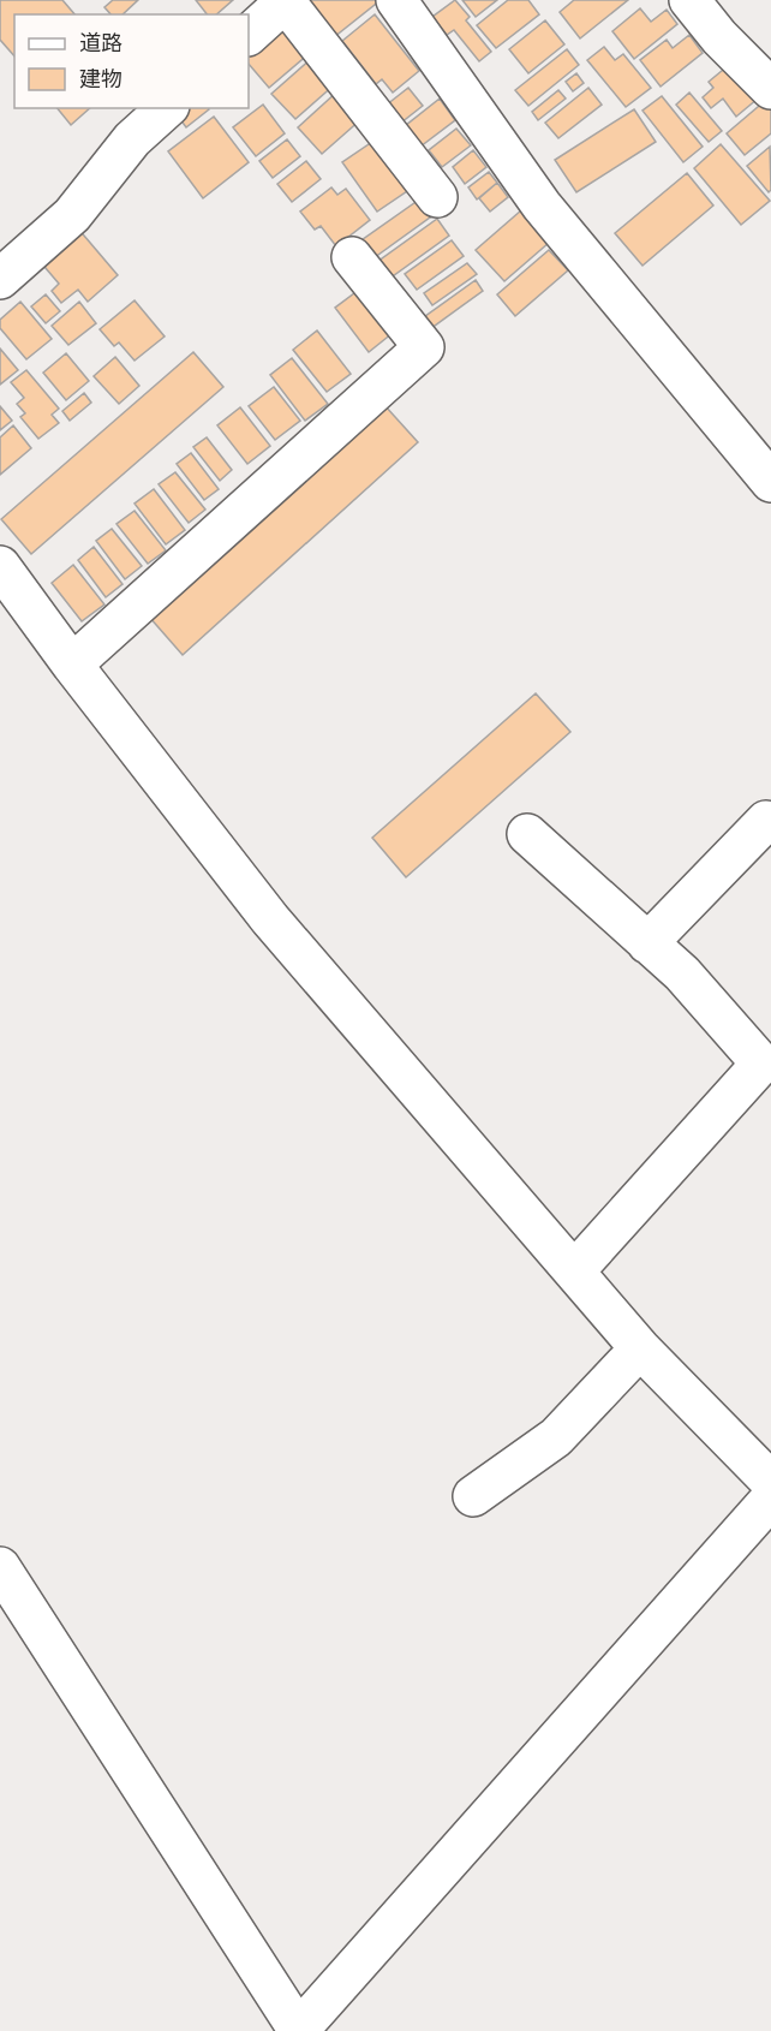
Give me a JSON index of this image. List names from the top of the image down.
{
  "legend": ["道路", "建物"]
}
